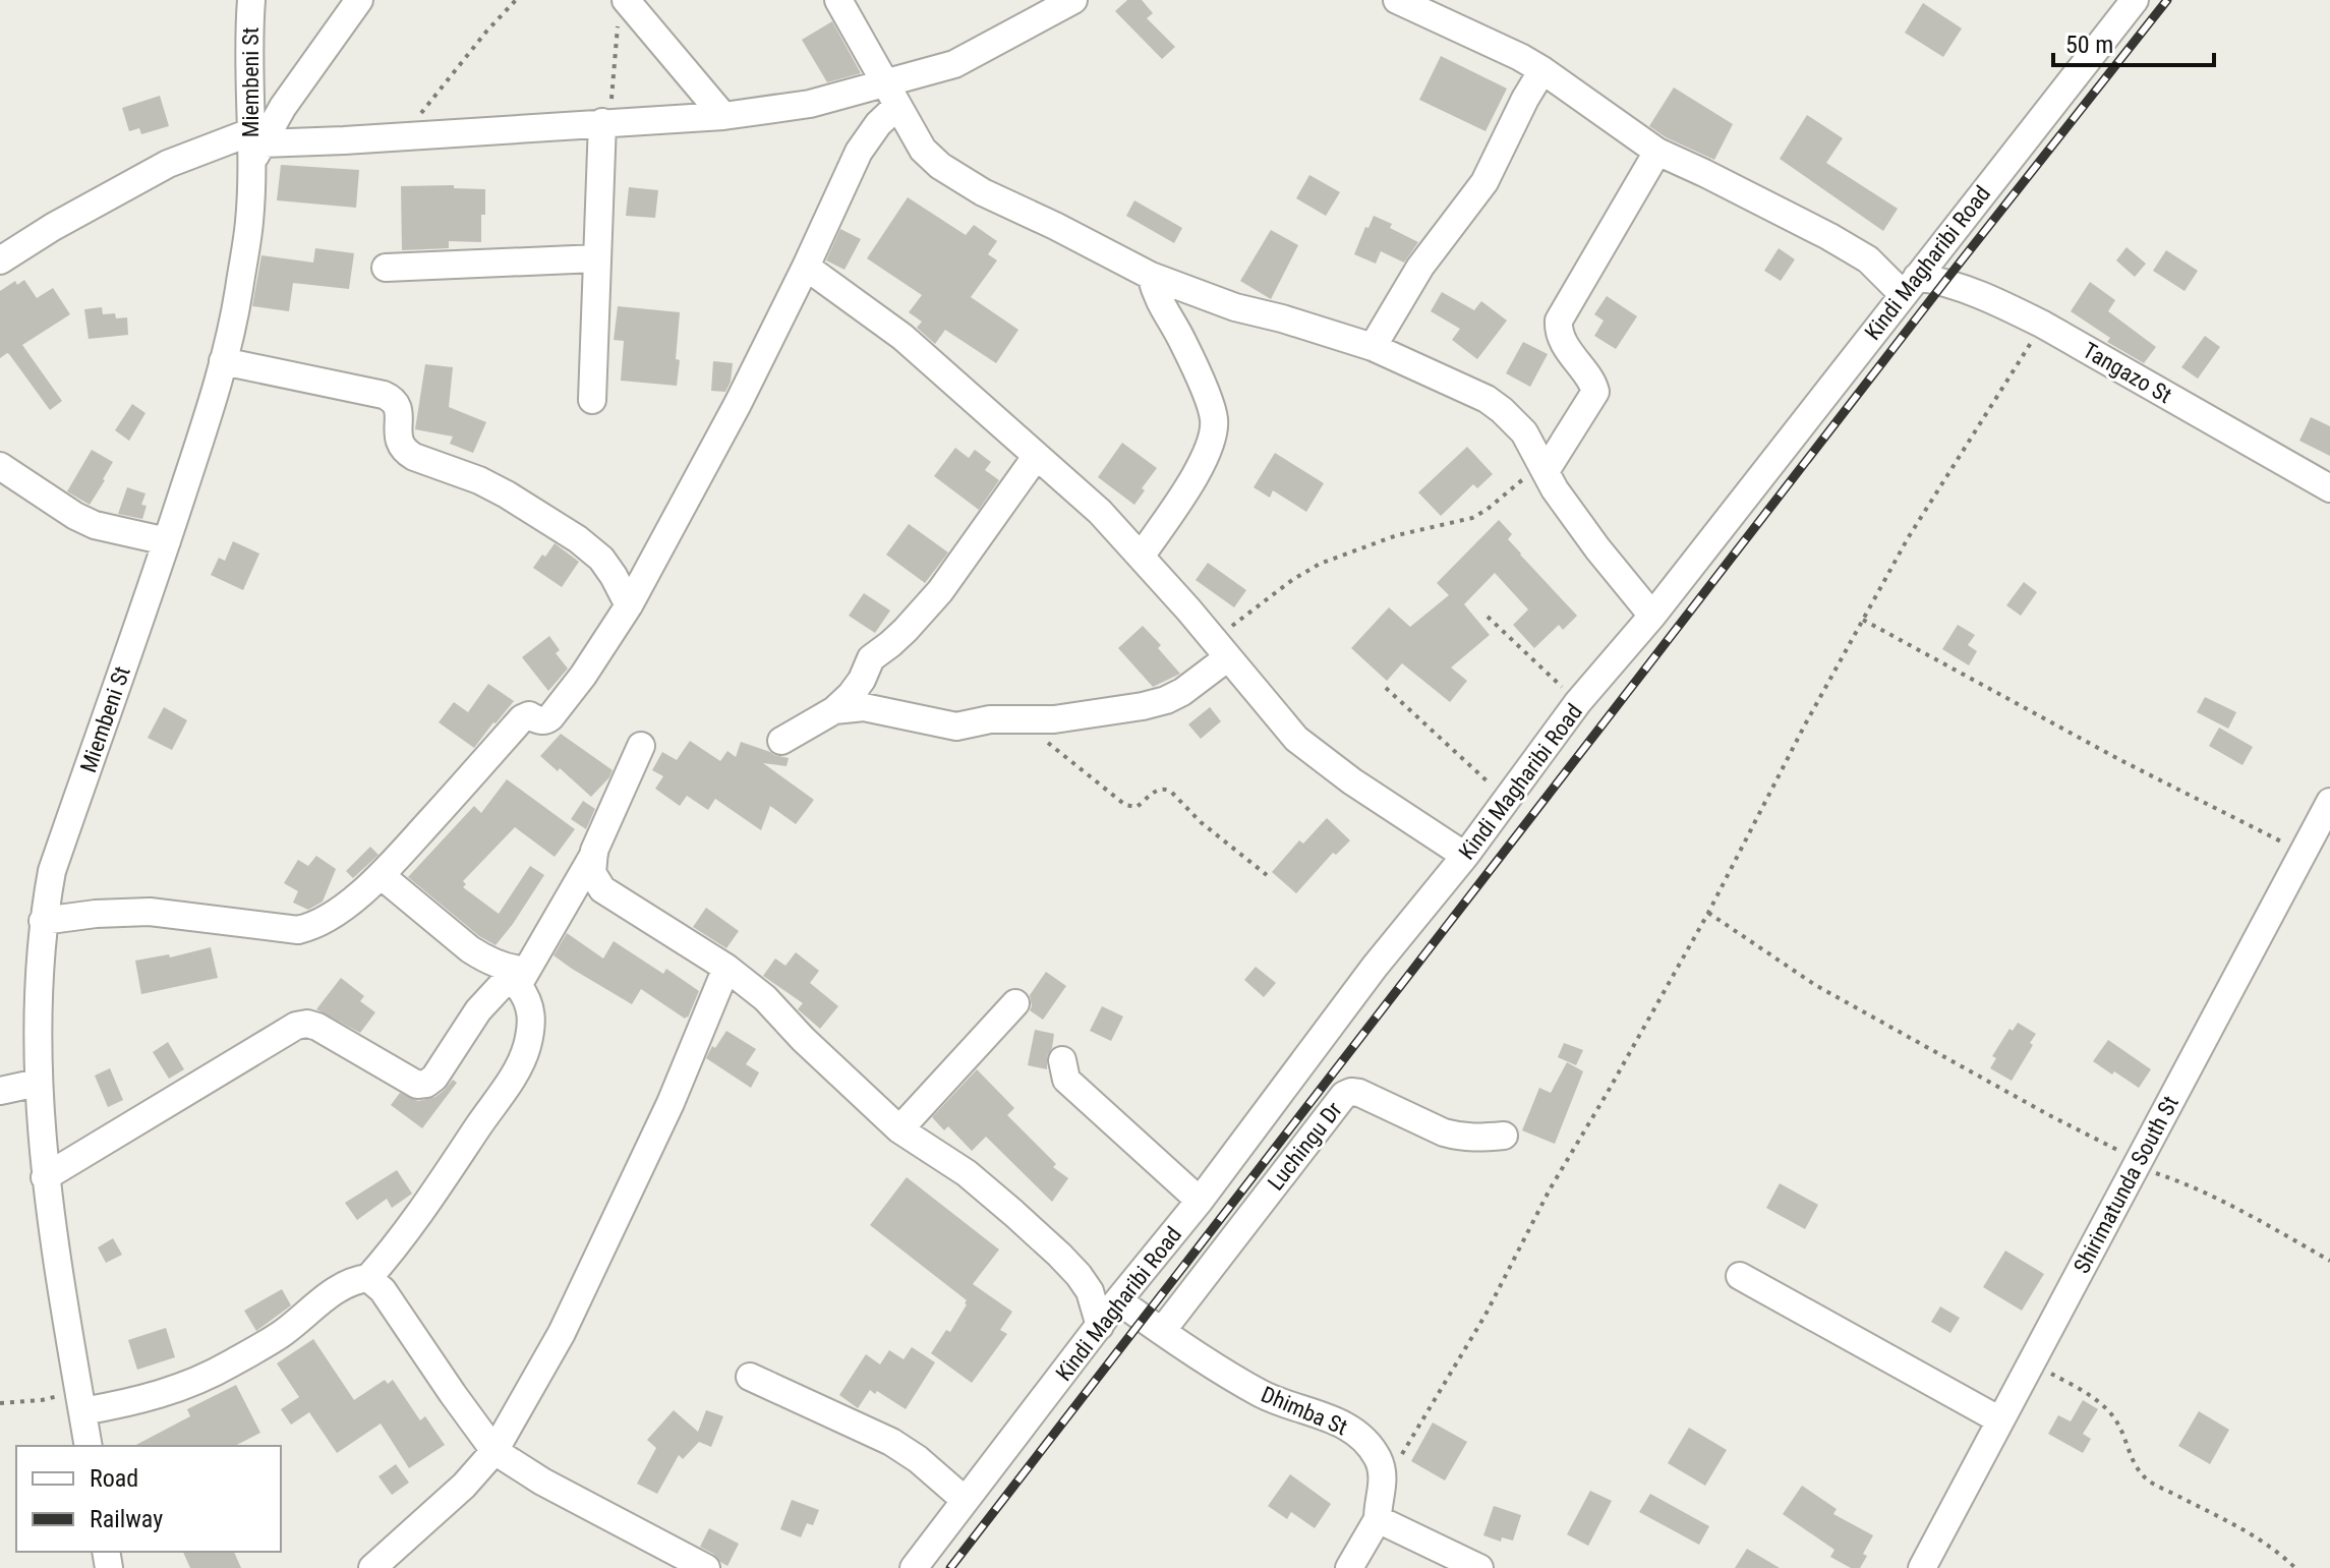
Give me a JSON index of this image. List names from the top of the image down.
{
  "streets": {
    "street": [
      "Miembeni St",
      "Kindi Magharibi Road",
      "Tangazo St",
      "Luchingu Dr",
      "Shirimatunda South St",
      "Dhimba St"
    ]
  },
  "crossings": [
    ["Kindi Magharibi Road", "Tangazo St"],
    ["Kindi Magharibi Road", "Dhimba St"],
    ["Luchingu Dr", "Dhimba St"]
  ],
  "legend": ["Road", "Railway"],
  "scale_bar": "50 m"
}
